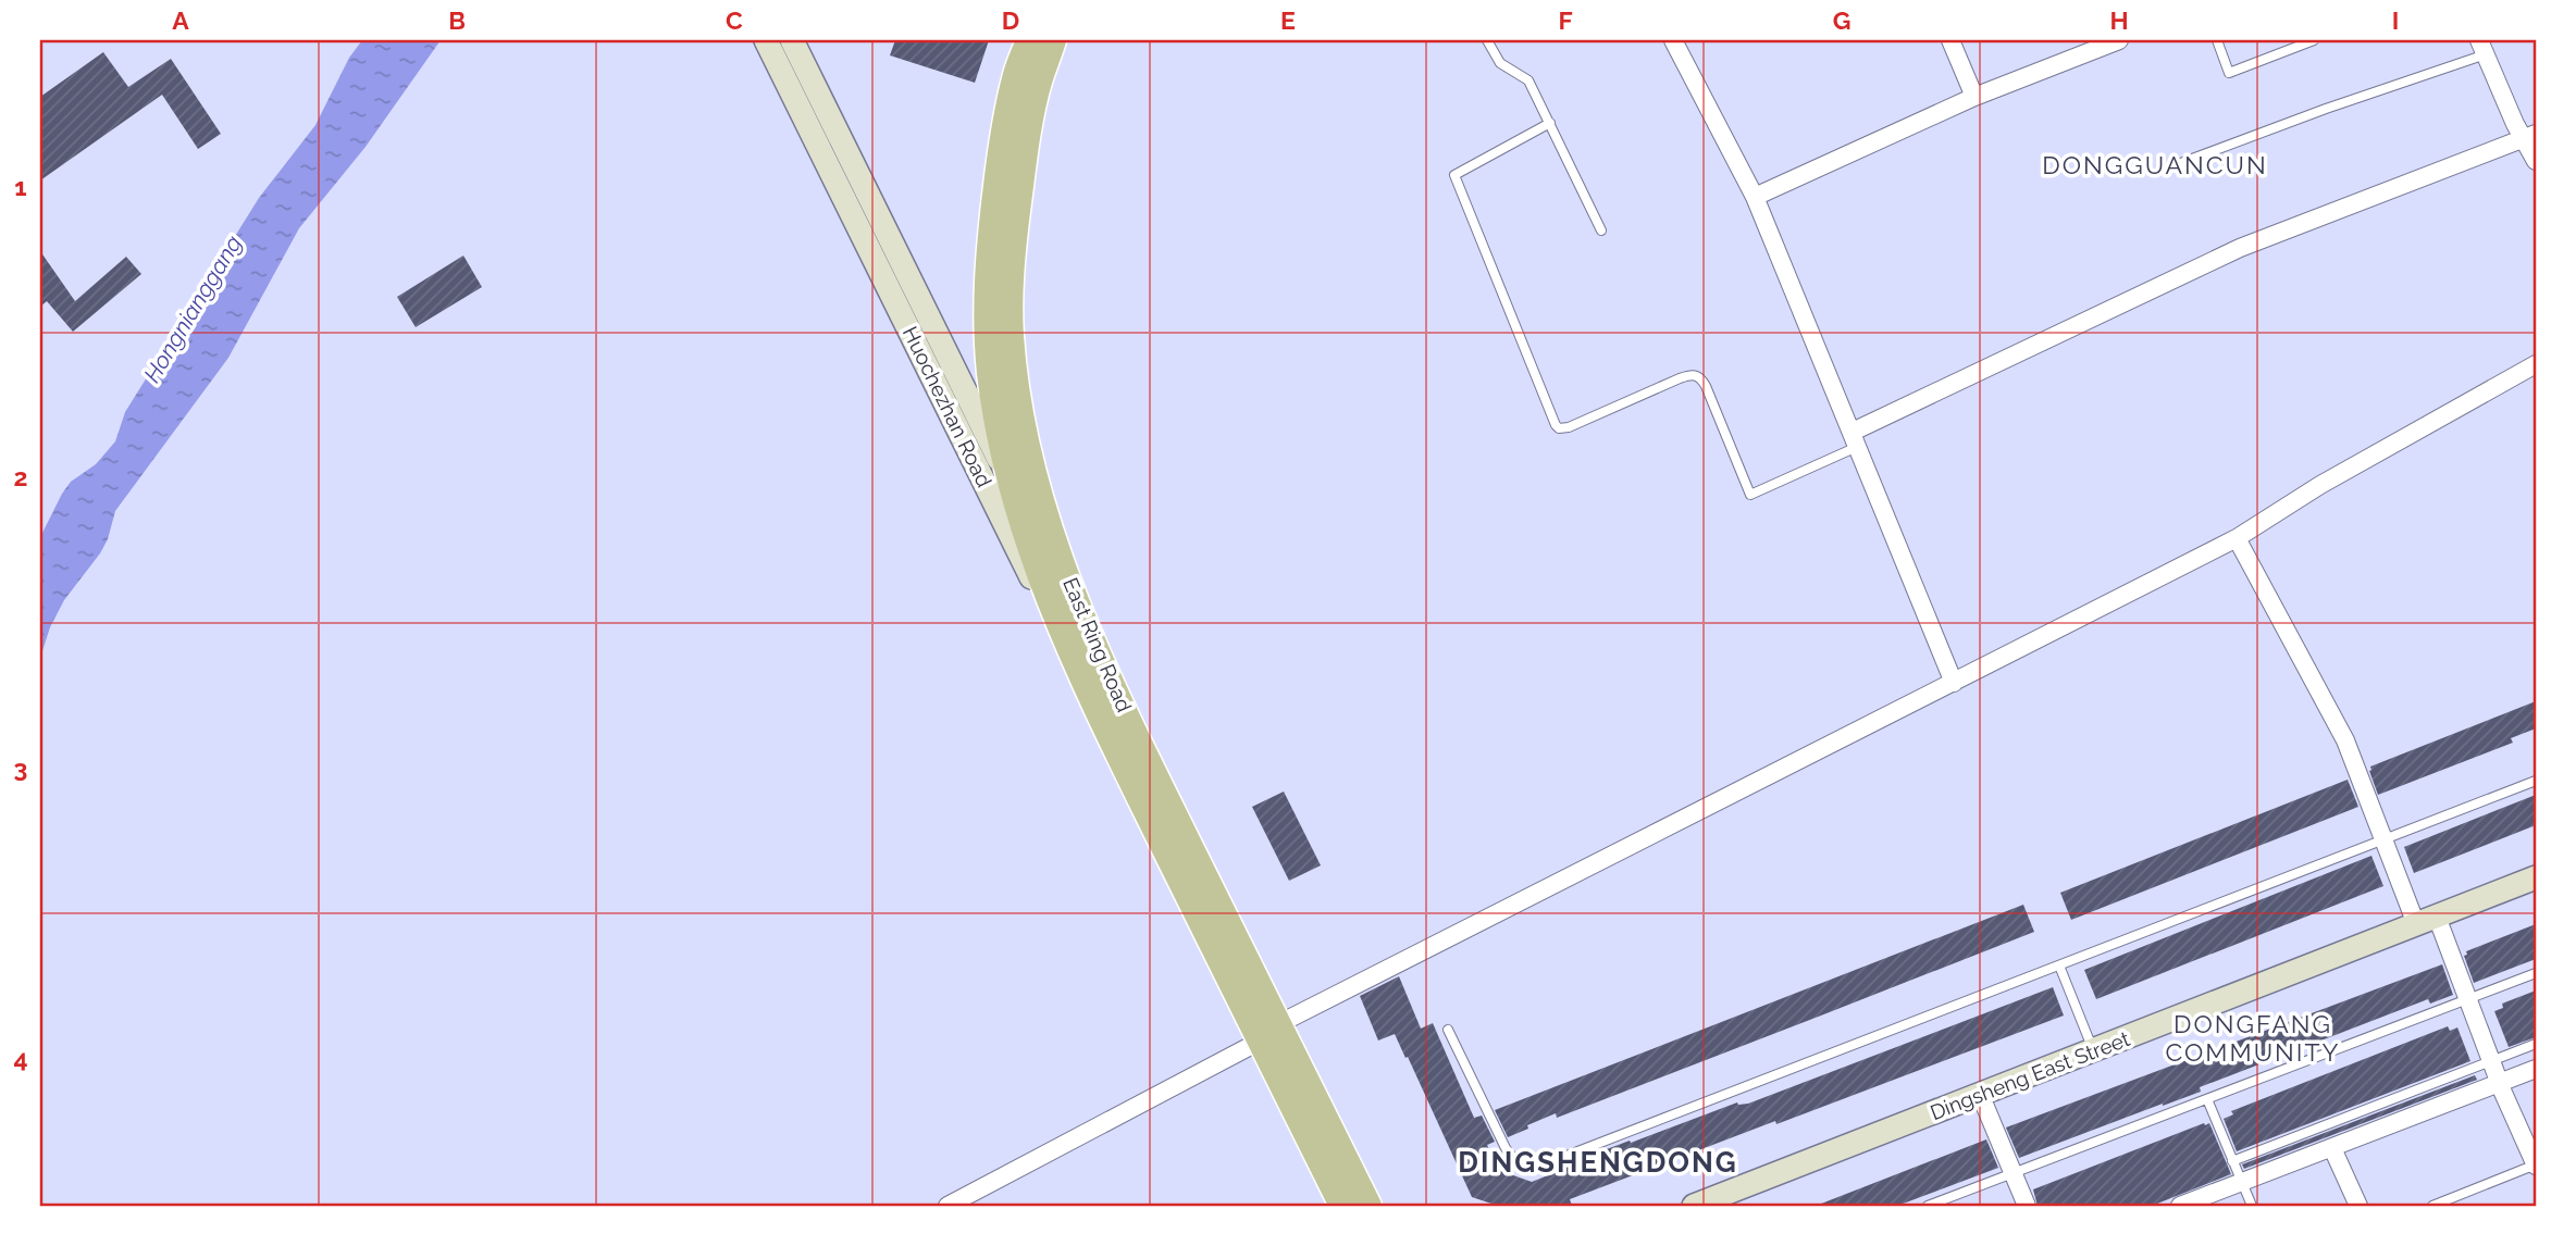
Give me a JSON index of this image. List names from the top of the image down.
{
  "streets": {
    "main road": ["Huochezhan Road", "East Ring Road", "Dingsheng East Street"]
  },
  "crossings": [
    ["Huochezhan Road", "East Ring Road"]
  ],
  "districts": ["DONGGUANCUN", "DONGFANG COMMUNITY", "DINGSHENGDONG"],
  "water": ["Hongnianggang"],
  "grid": {
    "columns": [
      "A",
      "B",
      "C",
      "D",
      "E",
      "F",
      "G",
      "H",
      "I"
    ],
    "rows": [
      "1",
      "2",
      "3",
      "4"
    ]
  }
}
